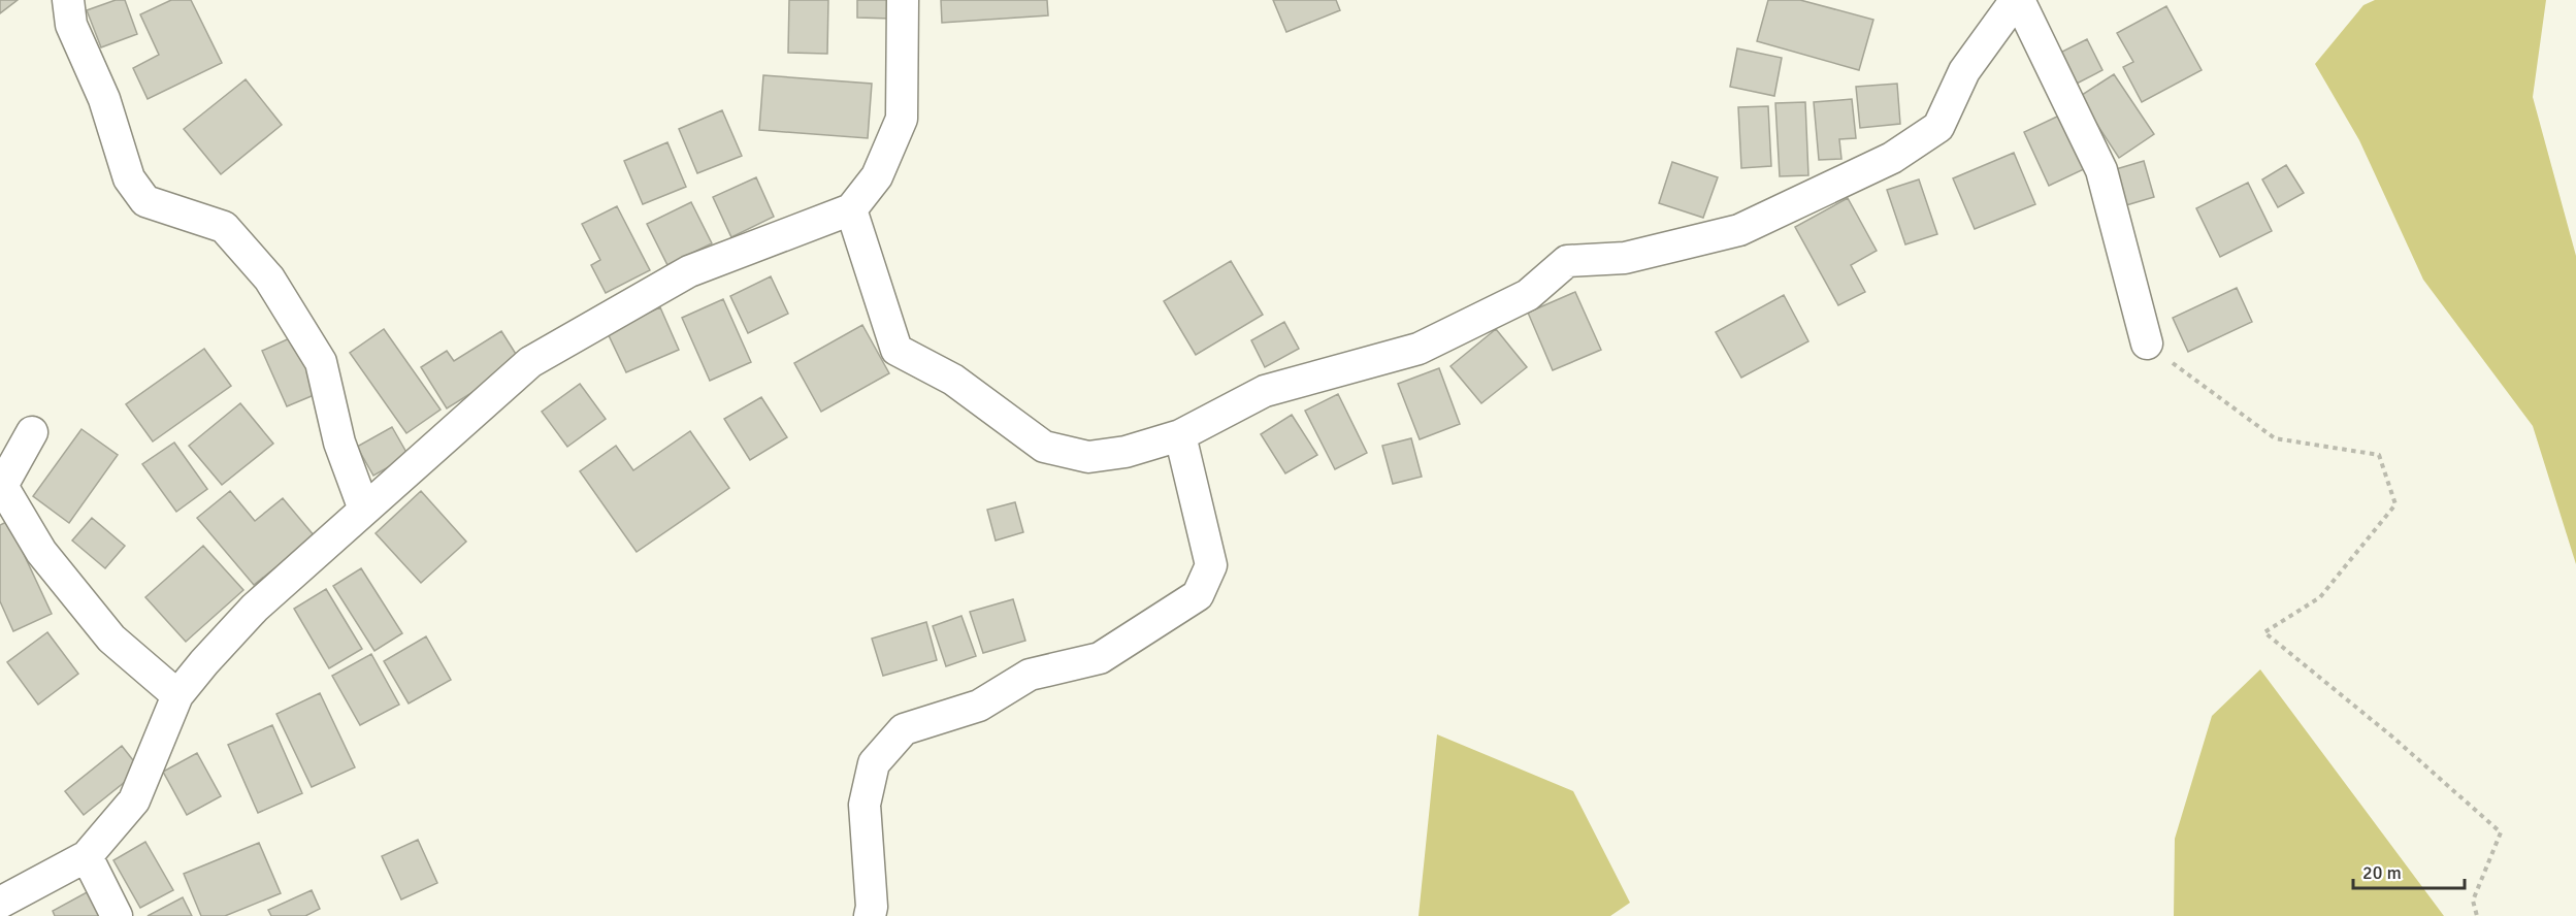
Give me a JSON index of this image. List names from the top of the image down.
{
  "scale_bar": "20 m"
}
